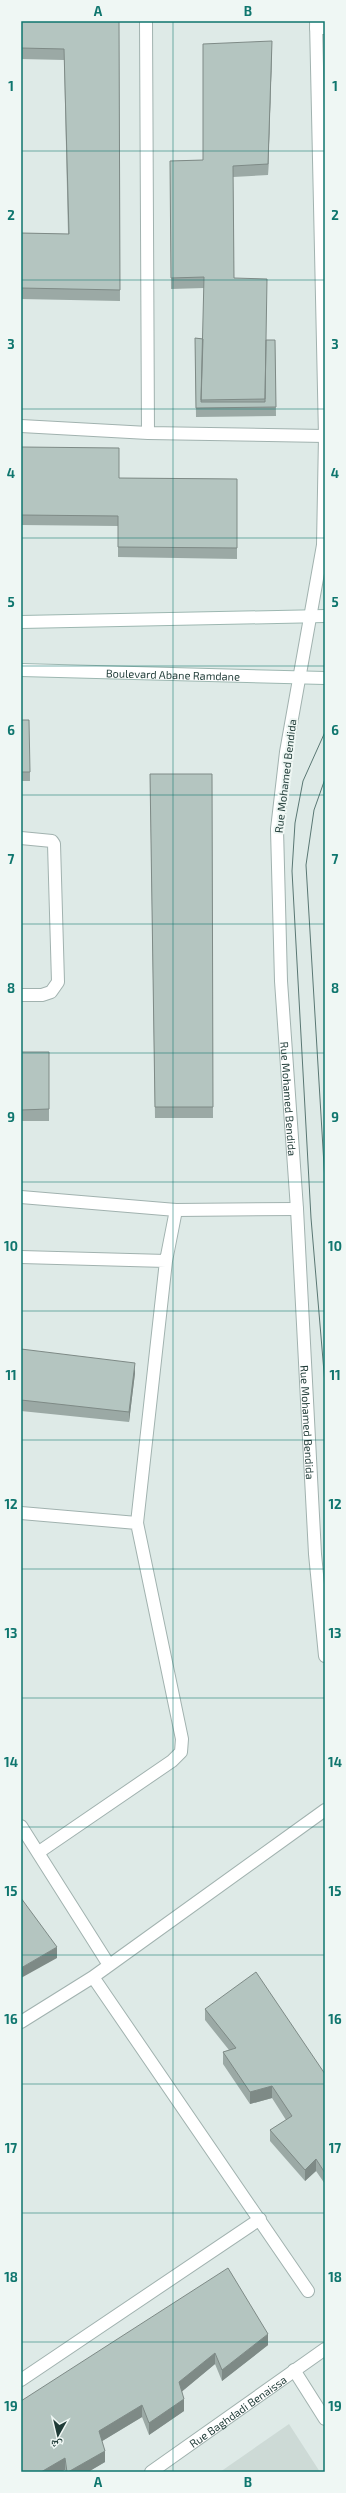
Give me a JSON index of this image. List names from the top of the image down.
{
  "streets": {
    "street": ["Boulevard Abane Ramdane", "Rue Mohamed Bendida", "Rue Baghdadi Benaissa"]
  },
  "crossings": [
    ["Boulevard Abane Ramdane", "Rue Mohamed Bendida"]
  ],
  "north": "bottom",
  "grid": {
    "columns": ["A", "B"],
    "rows": [
      "1",
      "2",
      "3",
      "4",
      "5",
      "6",
      "7",
      "8",
      "9",
      "10",
      "11",
      "12",
      "13",
      "14",
      "15",
      "16",
      "17",
      "18",
      "19"
    ]
  }
}
